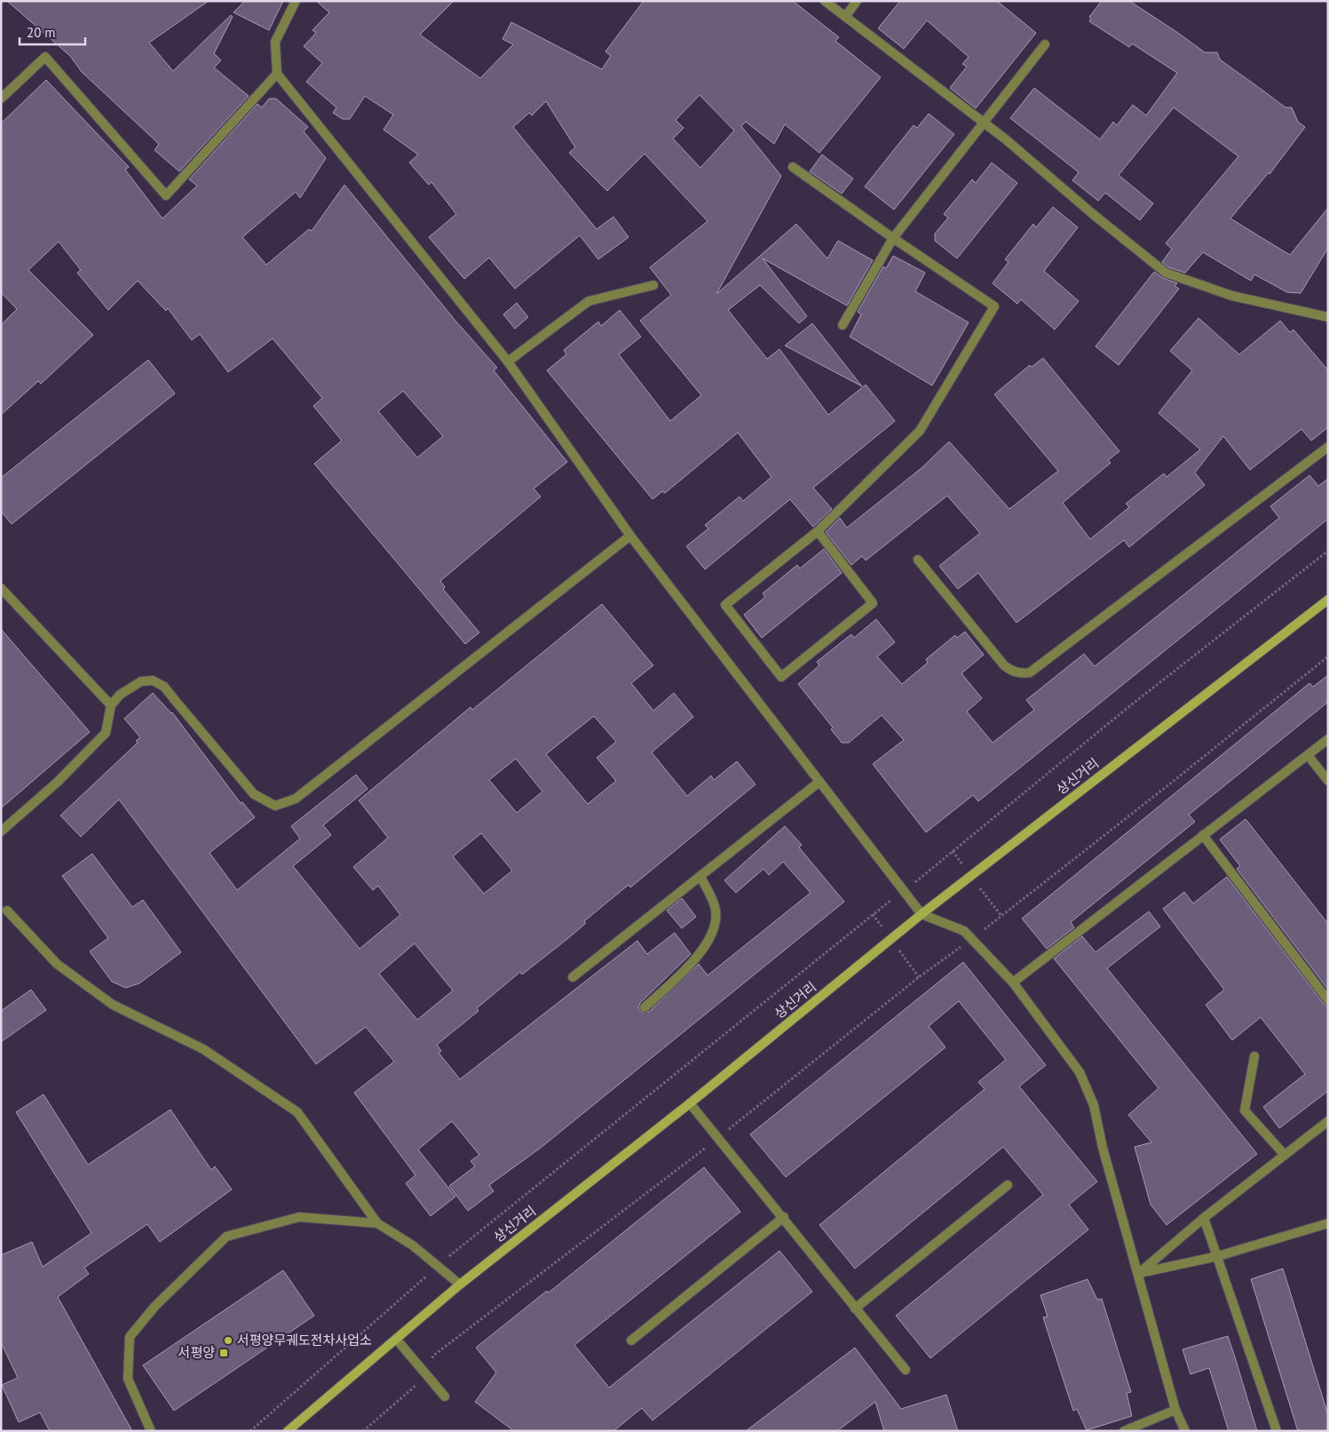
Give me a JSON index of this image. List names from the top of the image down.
{
  "streets": {
    "main road": ["상신거리"]
  },
  "places": {
    "other": ["서평양무궤도전차사업소"],
    "transit": ["서평양"]
  },
  "scale_bar": "20 m"
}
